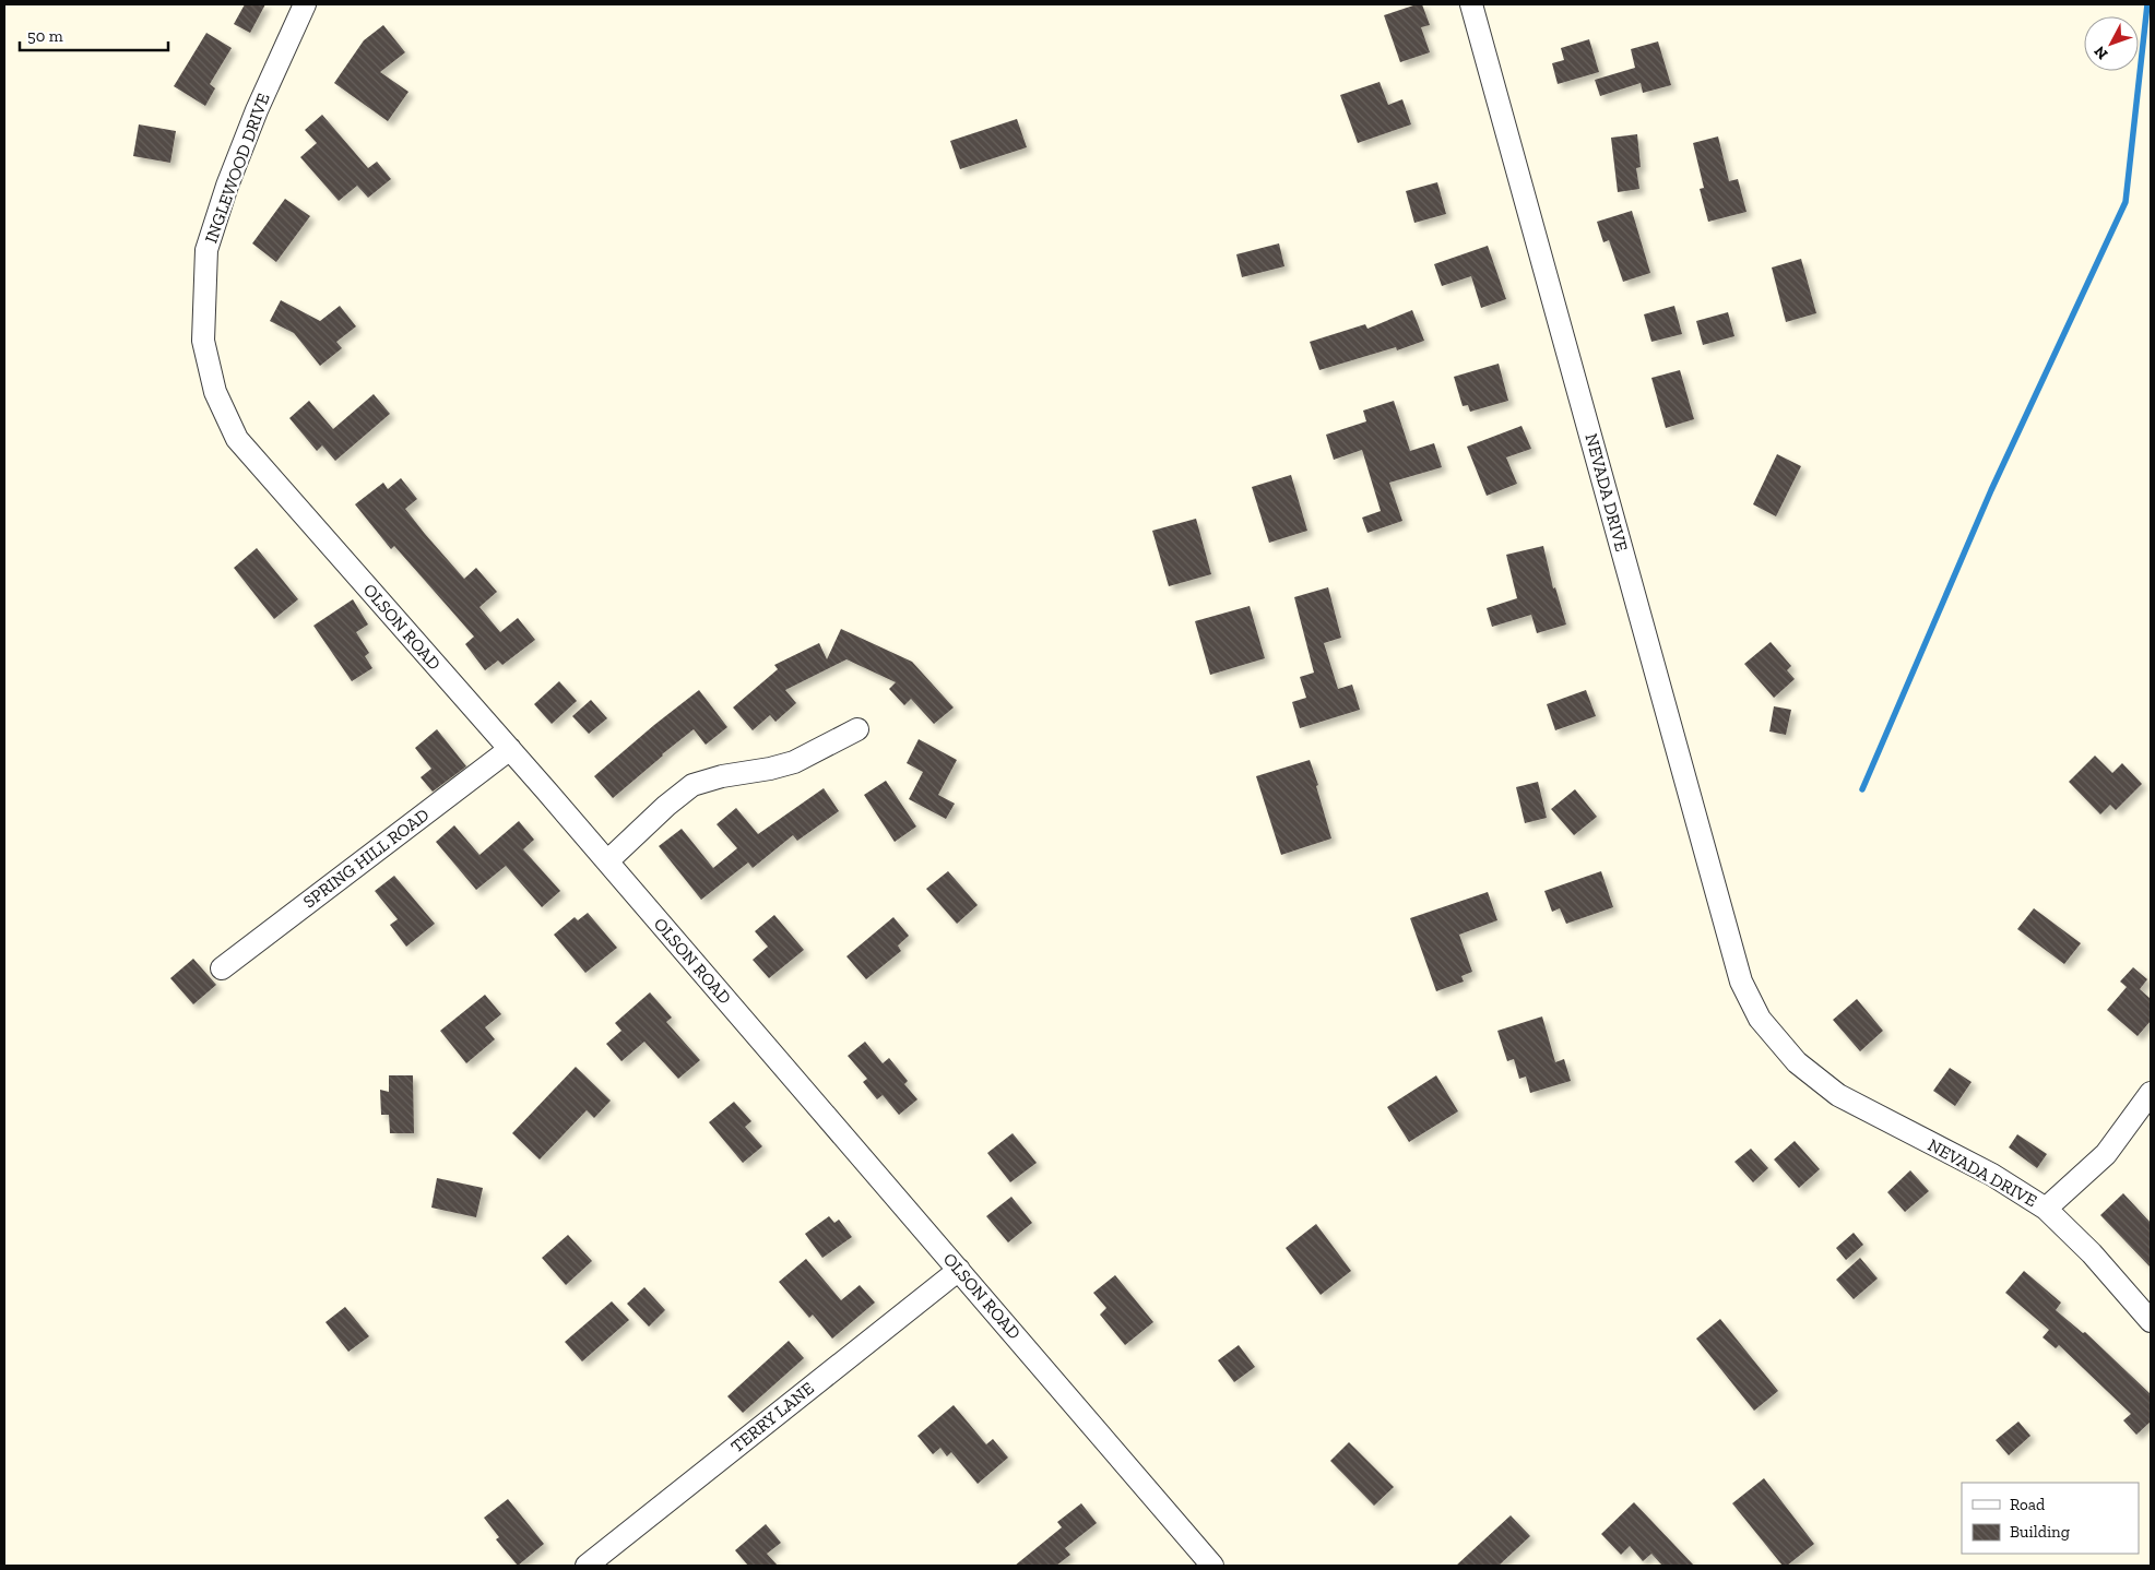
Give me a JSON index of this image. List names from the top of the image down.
{
  "streets": {
    "street": [
      "INGLEWOOD DRIVE",
      "NEVADA DRIVE",
      "OLSON ROAD",
      "SPRING HILL ROAD",
      "TERRY LANE"
    ]
  },
  "crossings": [
    ["INGLEWOOD DRIVE", "OLSON ROAD"],
    ["OLSON ROAD", "SPRING HILL ROAD"],
    ["OLSON ROAD", "TERRY LANE"]
  ],
  "legend": ["Road", "Building"],
  "scale_bar": "50 m",
  "north": "bottom left"
}
